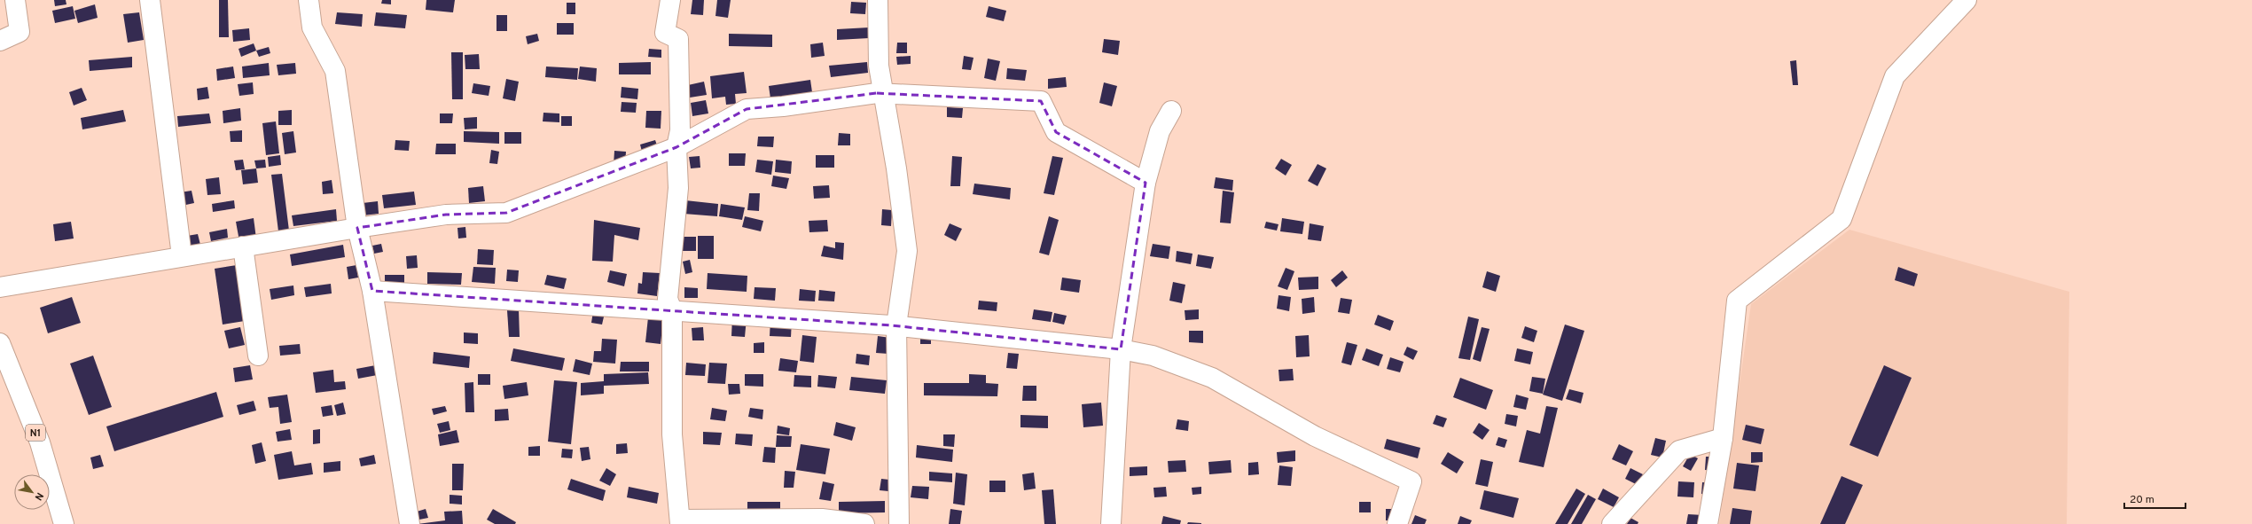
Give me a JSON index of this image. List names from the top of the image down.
{
  "streets": {
    "main road": ["N1"]
  },
  "scale_bar": "20 m",
  "north": "bottom right"
}
